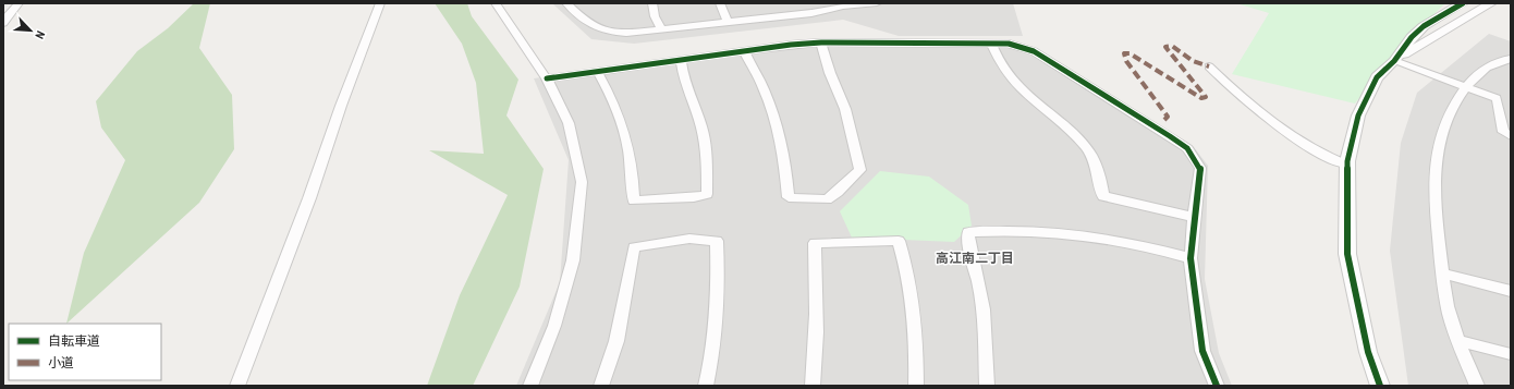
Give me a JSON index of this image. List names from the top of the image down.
{
  "districts": ["高江南二丁目"],
  "legend": ["自転車道", "小道"],
  "north": "bottom right"
}
